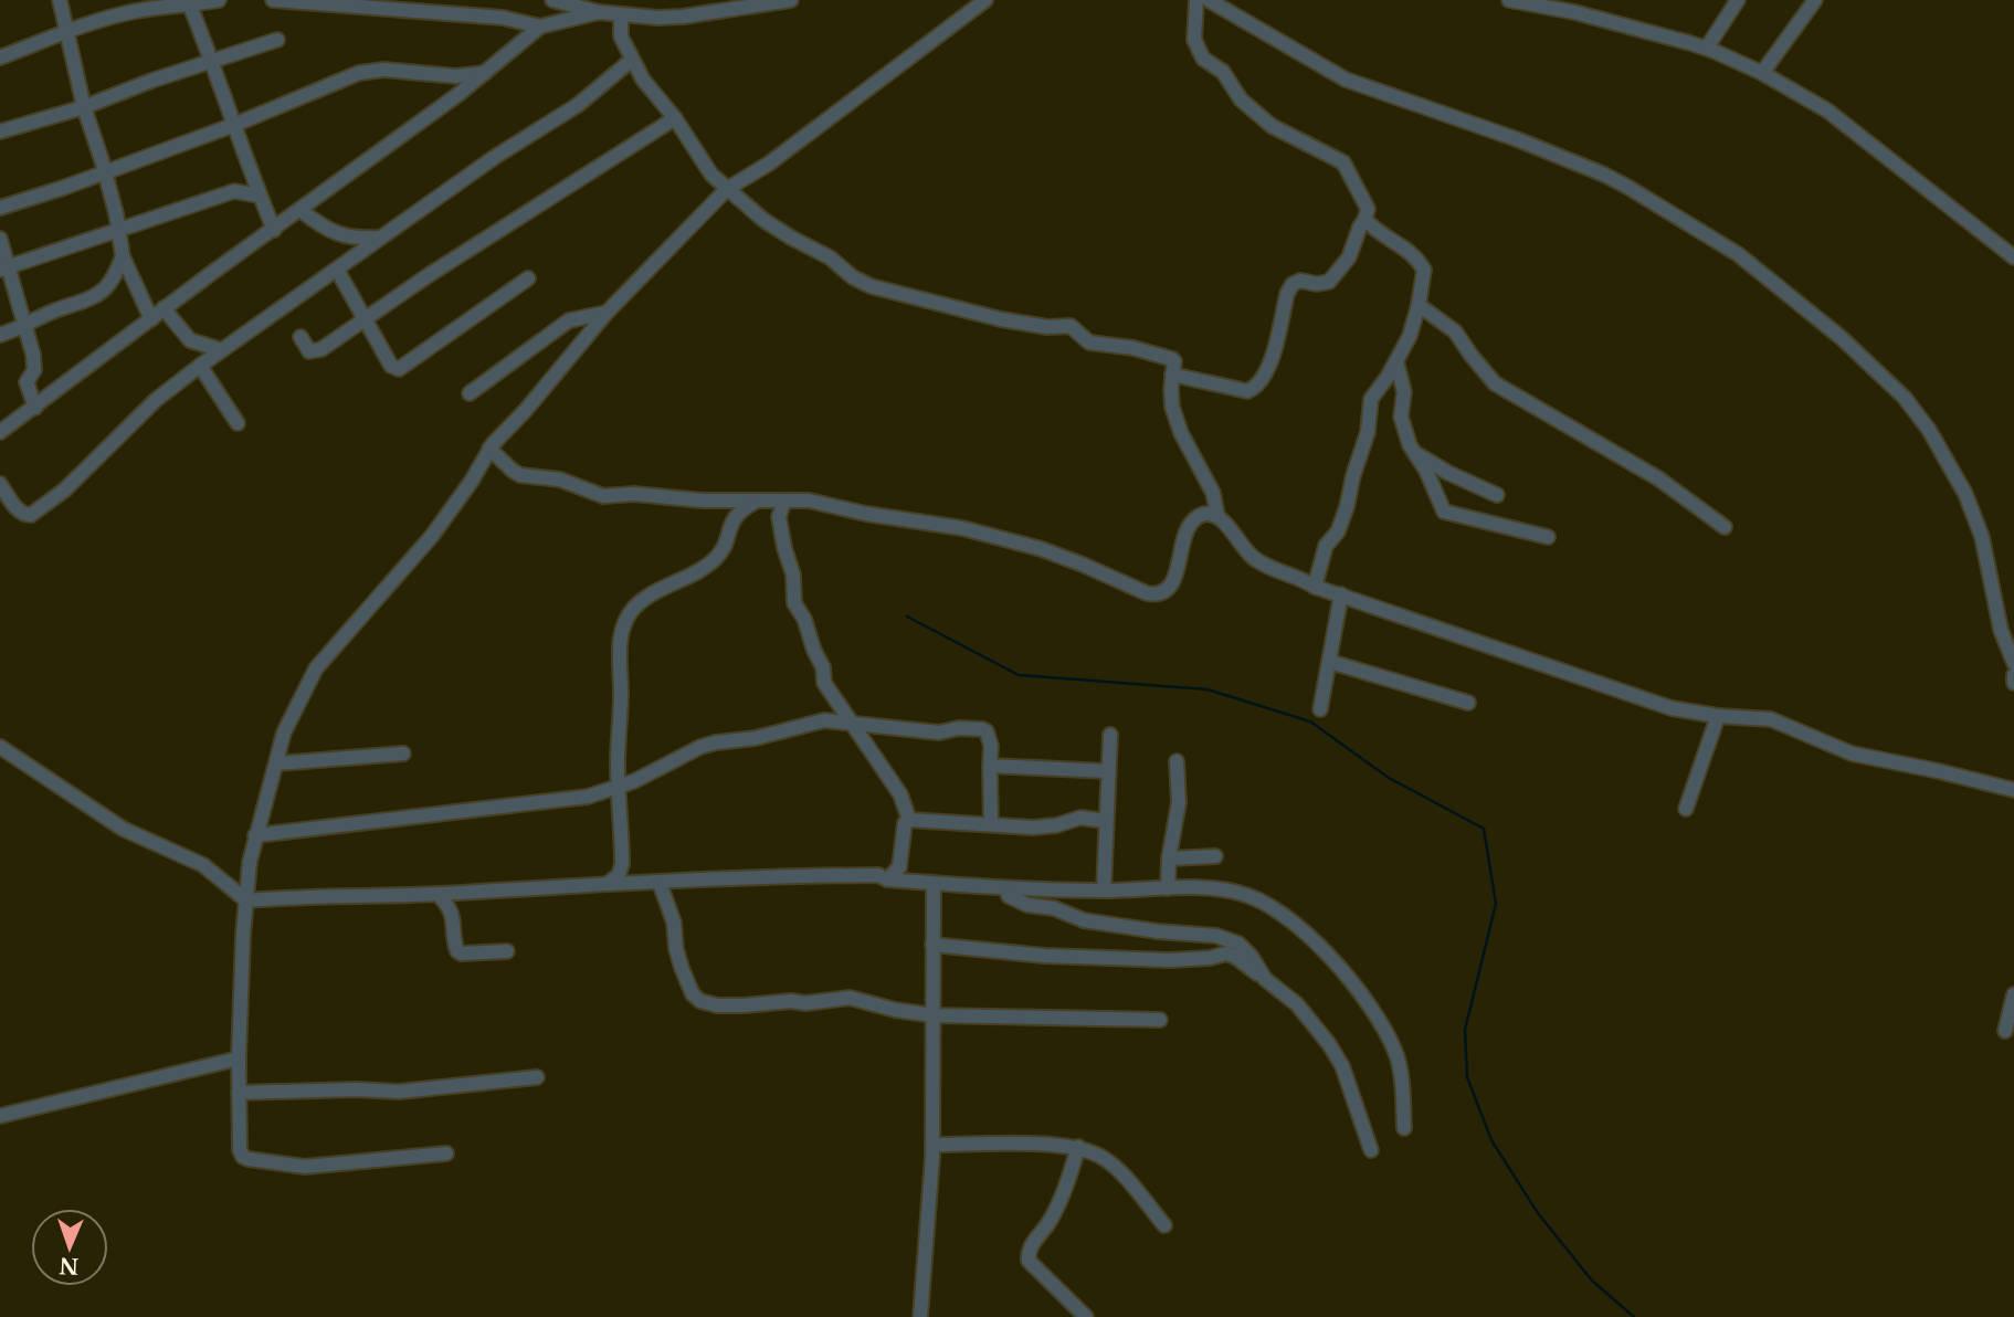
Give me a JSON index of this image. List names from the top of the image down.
{
  "north": "bottom"
}
